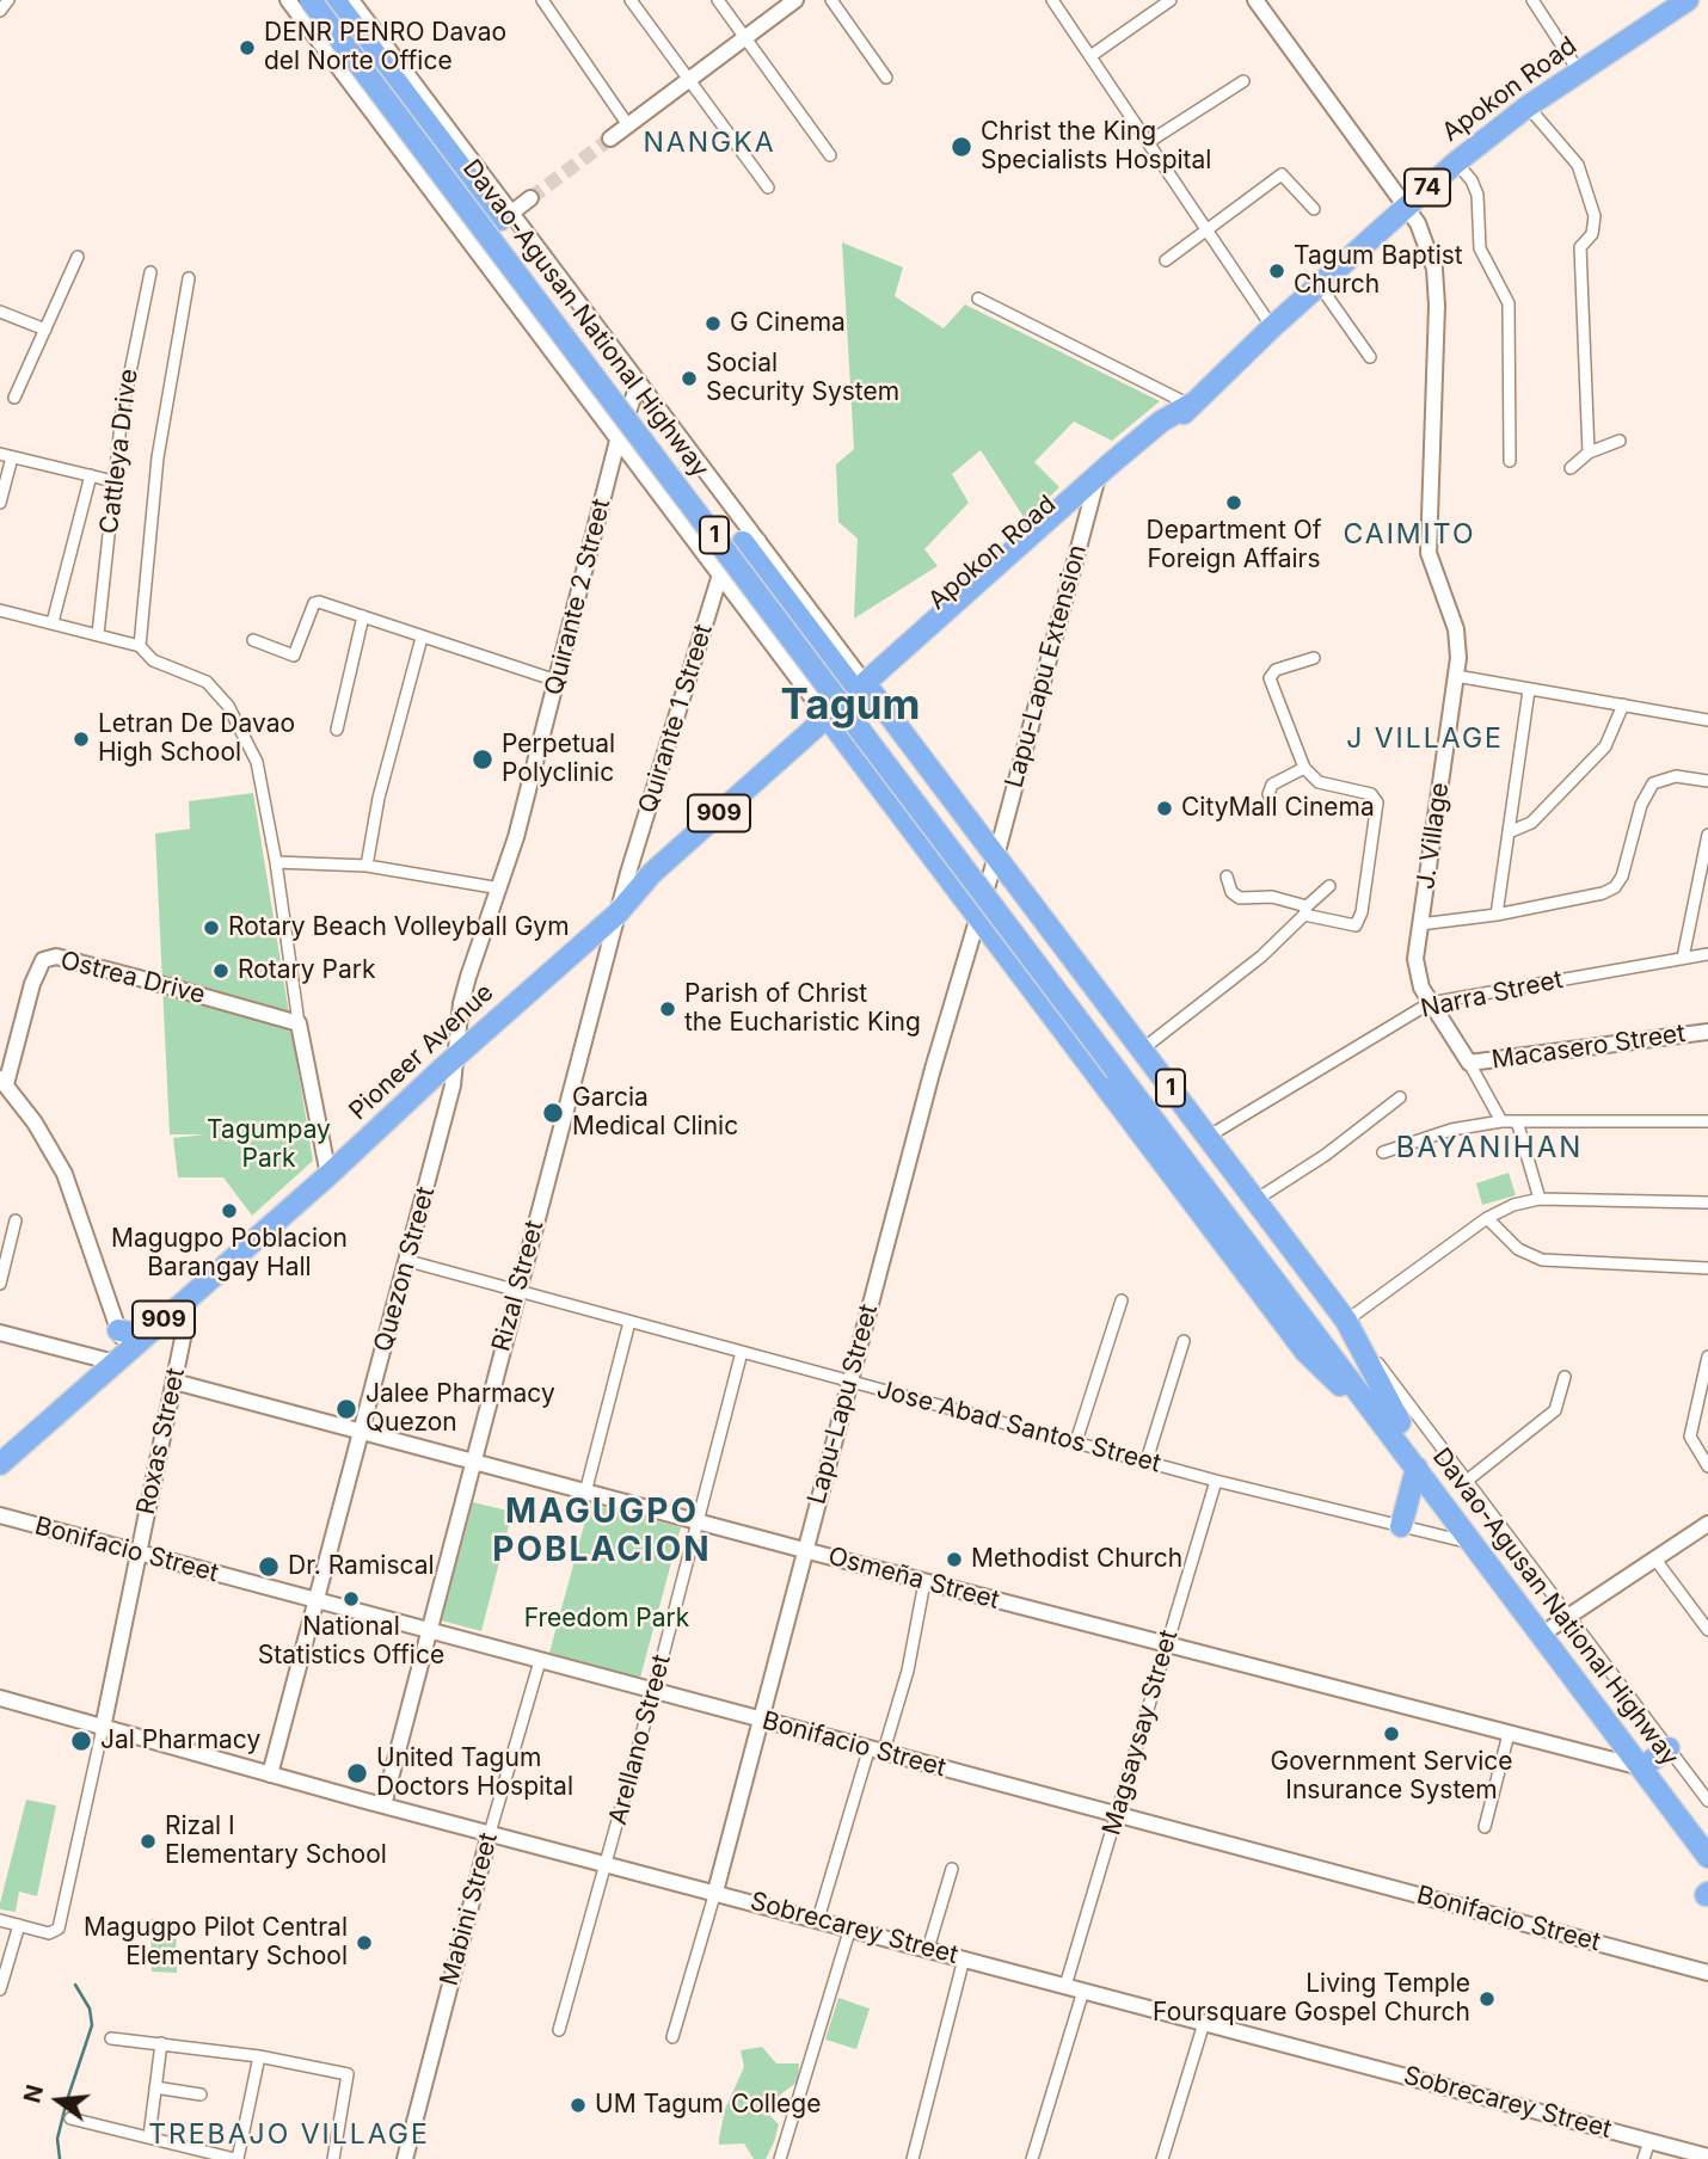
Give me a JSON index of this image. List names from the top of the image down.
{
  "streets": {
    "highway": [
      "Apokon Road",
      "74",
      "Davao-Agusan National Highway",
      "1",
      "909",
      "Pioneer Avenue"
    ],
    "street": [
      "Cattleya Drive",
      "Quirante 2 Street",
      "Lapu-Lapu Extension",
      "Quirante 1 Street",
      "J. Village",
      "Ostrea Drive",
      "Narra Street",
      "Macasero Street",
      "Quezon Street",
      "Rizal Street",
      "Lapu-Lapu Street",
      "Jose Abad Santos Street",
      "Roxas Street",
      "Bonifacio Street",
      "Osmeña Street",
      "Magsaysay Street",
      "Arellano Street",
      "Mabini Street",
      "Sobrecarey Street"
    ]
  },
  "crossings": [
    ["Apokon Road", "Davao-Agusan National Highway"],
    ["Apokon Road", "Lapu-Lapu Extension"],
    ["Apokon Road", "J. Village"],
    ["Apokon Road", "Pioneer Avenue"],
    ["Davao-Agusan National Highway", "Lapu-Lapu Extension"],
    ["Davao-Agusan National Highway", "Quirante 1 Street"],
    ["Davao-Agusan National Highway", "Narra Street"],
    ["Davao-Agusan National Highway", "Pioneer Avenue"],
    ["Davao-Agusan National Highway", "Lapu-Lapu Street"],
    ["Davao-Agusan National Highway", "Jose Abad Santos Street"],
    ["Davao-Agusan National Highway", "Osmeña Street"],
    ["Quirante 2 Street", "Pioneer Avenue"],
    ["Quirante 2 Street", "Quezon Street"],
    ["Lapu-Lapu Extension", "Lapu-Lapu Street"],
    ["Quirante 1 Street", "Pioneer Avenue"],
    ["Quirante 1 Street", "Rizal Street"],
    ["J. Village", "Narra Street"],
    ["J. Village", "Macasero Street"],
    ["Pioneer Avenue", "Quezon Street"],
    ["Pioneer Avenue", "Rizal Street"],
    ["Pioneer Avenue", "Roxas Street"],
    ["Quezon Street", "Jose Abad Santos Street"],
    ["Quezon Street", "Bonifacio Street"],
    ["Quezon Street", "Osmeña Street"],
    ["Quezon Street", "Sobrecarey Street"],
    ["Rizal Street", "Jose Abad Santos Street"],
    ["Rizal Street", "Bonifacio Street"],
    ["Rizal Street", "Osmeña Street"],
    ["Rizal Street", "Sobrecarey Street"],
    ["Lapu-Lapu Street", "Jose Abad Santos Street"],
    ["Lapu-Lapu Street", "Bonifacio Street"],
    ["Lapu-Lapu Street", "Osmeña Street"],
    ["Lapu-Lapu Street", "Sobrecarey Street"],
    ["Jose Abad Santos Street", "Magsaysay Street"],
    ["Jose Abad Santos Street", "Arellano Street"],
    ["Roxas Street", "Bonifacio Street"],
    ["Roxas Street", "Osmeña Street"],
    ["Roxas Street", "Sobrecarey Street"],
    ["Bonifacio Street", "Magsaysay Street"],
    ["Bonifacio Street", "Arellano Street"],
    ["Bonifacio Street", "Mabini Street"],
    ["Osmeña Street", "Magsaysay Street"],
    ["Osmeña Street", "Arellano Street"],
    ["Magsaysay Street", "Sobrecarey Street"],
    ["Arellano Street", "Sobrecarey Street"],
    ["Mabini Street", "Sobrecarey Street"]
  ],
  "districts": [
    "NANGKA",
    "CAIMITO",
    "Tagum",
    "J VILLAGE",
    "BAYANIHAN",
    "MAGUGPO POBLACION",
    "TREBAJO VILLAGE"
  ],
  "parks": ["Tagumpay Park", "Freedom Park"],
  "places": [
    "DENR PENRO Davao del Norte Office",
    "Christ the King Specialists Hospital",
    "Tagum Baptist Church",
    "G Cinema",
    "Social Security System",
    "Department Of Foreign Affairs",
    "Letran De Davao High School",
    "Perpetual Polyclinic",
    "CityMall Cinema",
    "Rotary Beach Volleyball Gym",
    "Rotary Park",
    "Parish of Christ the Eucharistic King",
    "Garcia Medical Clinic",
    "Magugpo Poblacion Barangay Hall",
    "Jalee Pharmacy Quezon",
    "Methodist Church",
    "Dr. Ramiscal",
    "National Statistics Office",
    "Government Service Insurance System",
    "Jal Pharmacy",
    "United Tagum Doctors Hospital",
    "Rizal I Elementary School",
    "Magugpo Pilot Central Elementary School",
    "Living Temple Foursquare Gospel Church",
    "UM Tagum College"
  ],
  "north": "left"
}
